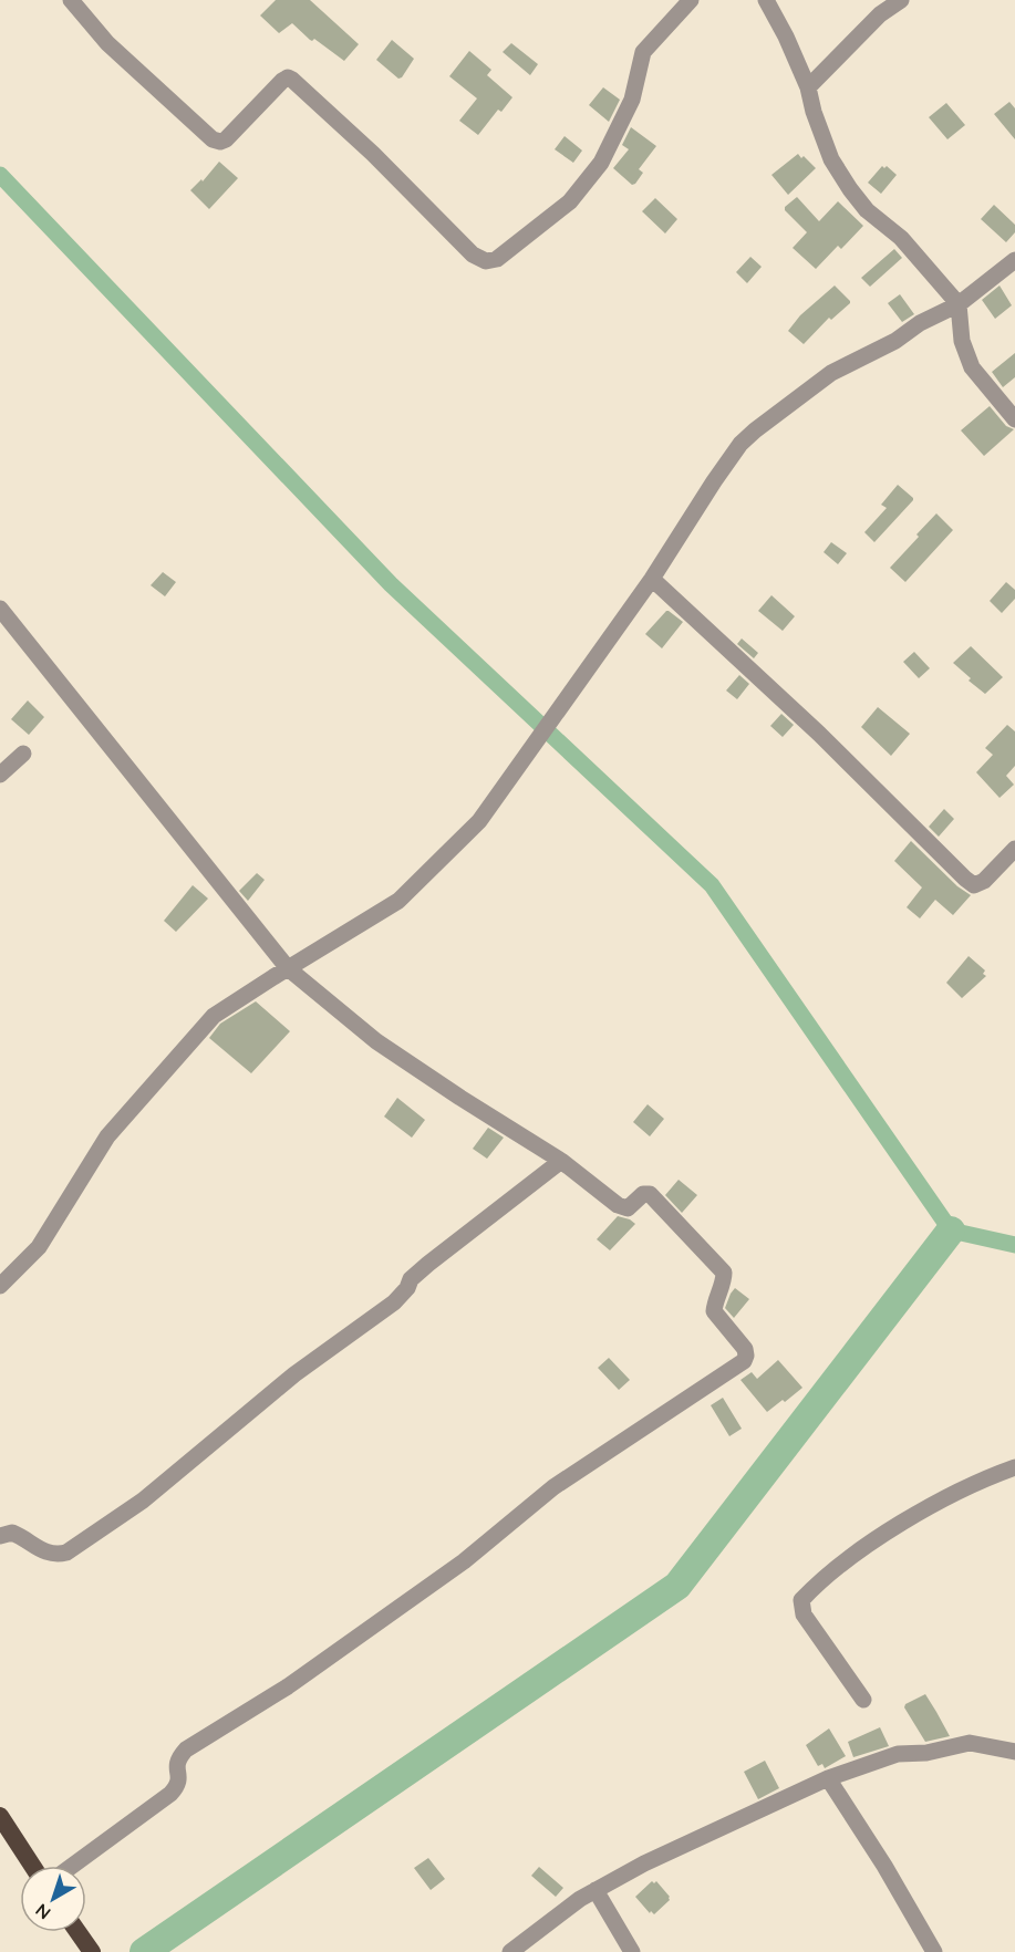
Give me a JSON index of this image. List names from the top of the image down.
{
  "north": "bottom left"
}
